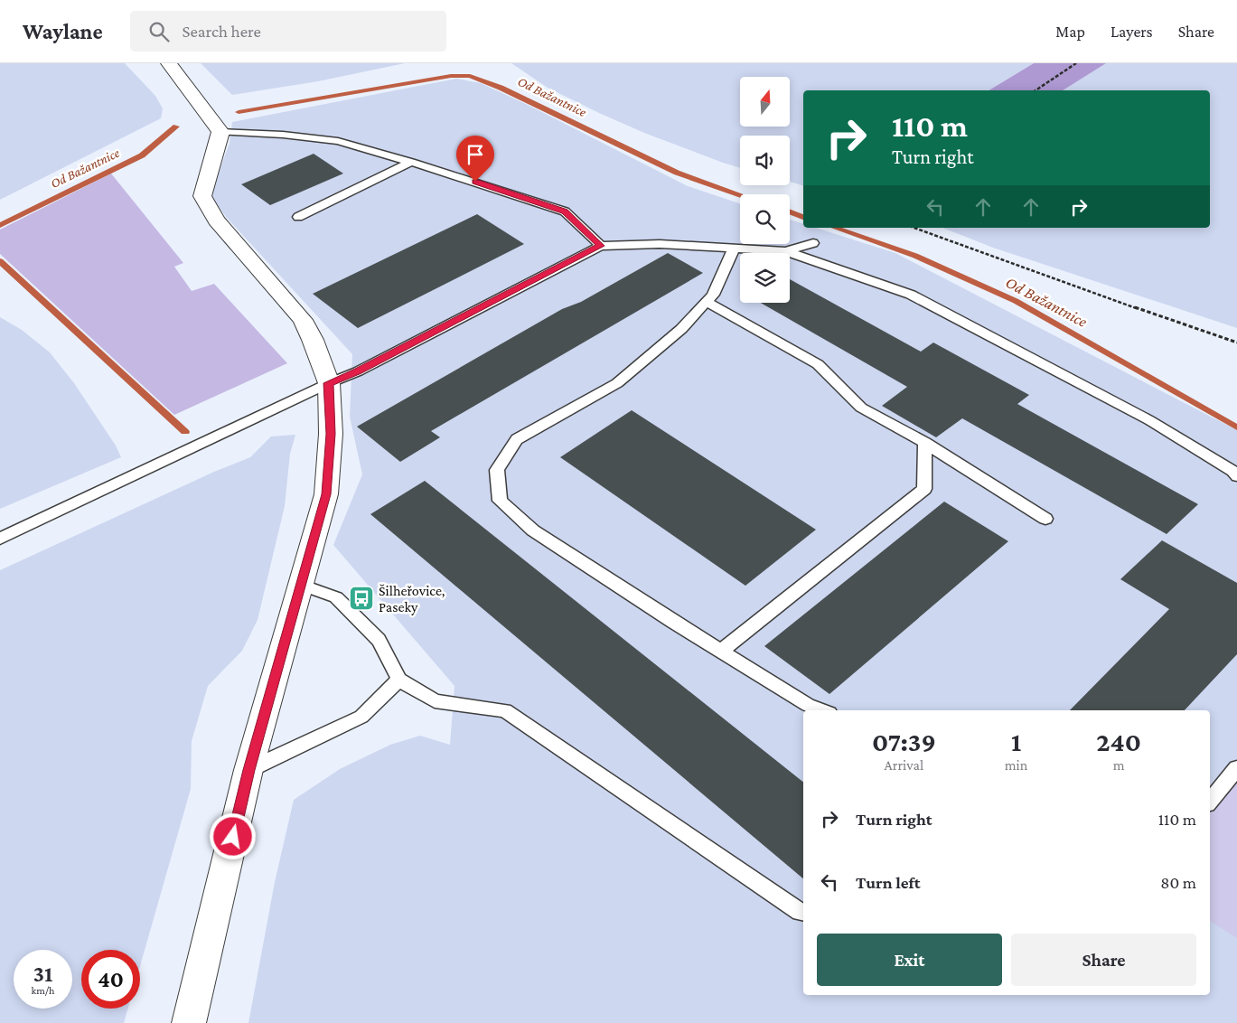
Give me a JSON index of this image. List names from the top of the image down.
{
  "water": ["Od Bažantnice"],
  "places": {
    "bus stop": ["Šilheřovice, Paseky"]
  },
  "north": "top",
  "page": {
    "header": "Waylane",
    "search": "Search here",
    "nav": ["Map", "Layers", "Share"],
    "turn": ["110 m", "Turn right"],
    "eta": [
      "07:39",
      "Arrival",
      "1",
      "min",
      "240",
      "m"
    ],
    "list": [
      {
        "name": "Turn right",
        "value": "110 m"
      },
      {
        "name": "Turn left",
        "value": "80 m"
      }
    ],
    "buttons": ["Exit", "Share"],
    "speed": "31 km/h",
    "limit": "40"
  }
}
